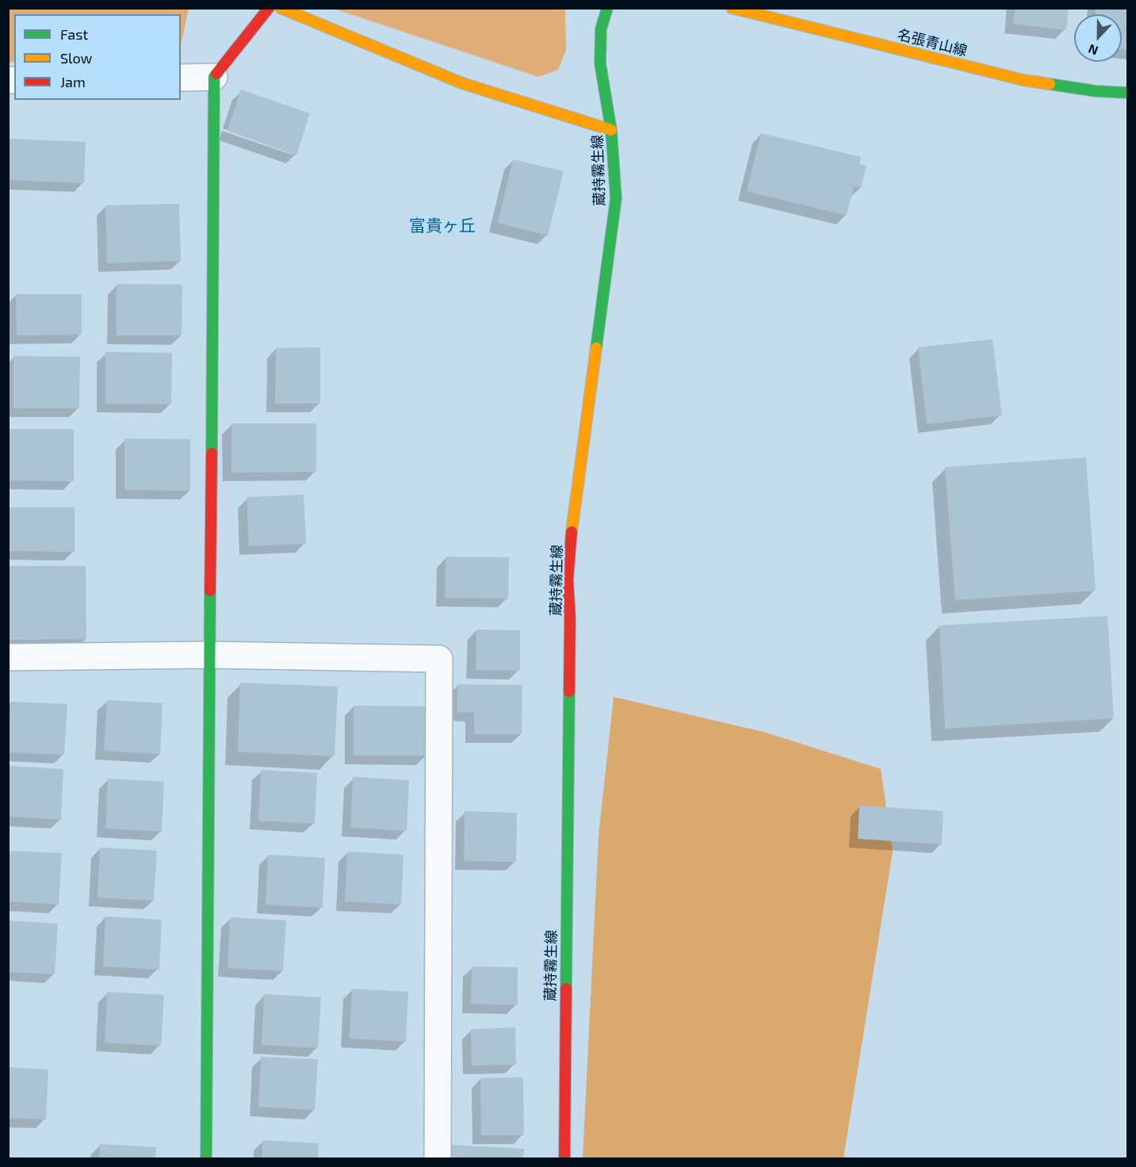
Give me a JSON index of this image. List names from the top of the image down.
{
  "streets": {
    "main road": ["名張青山線", "蔵持霧生線"]
  },
  "districts": ["富貴ヶ丘"],
  "legend": ["Fast", "Slow", "Jam"],
  "north": "bottom"
}
